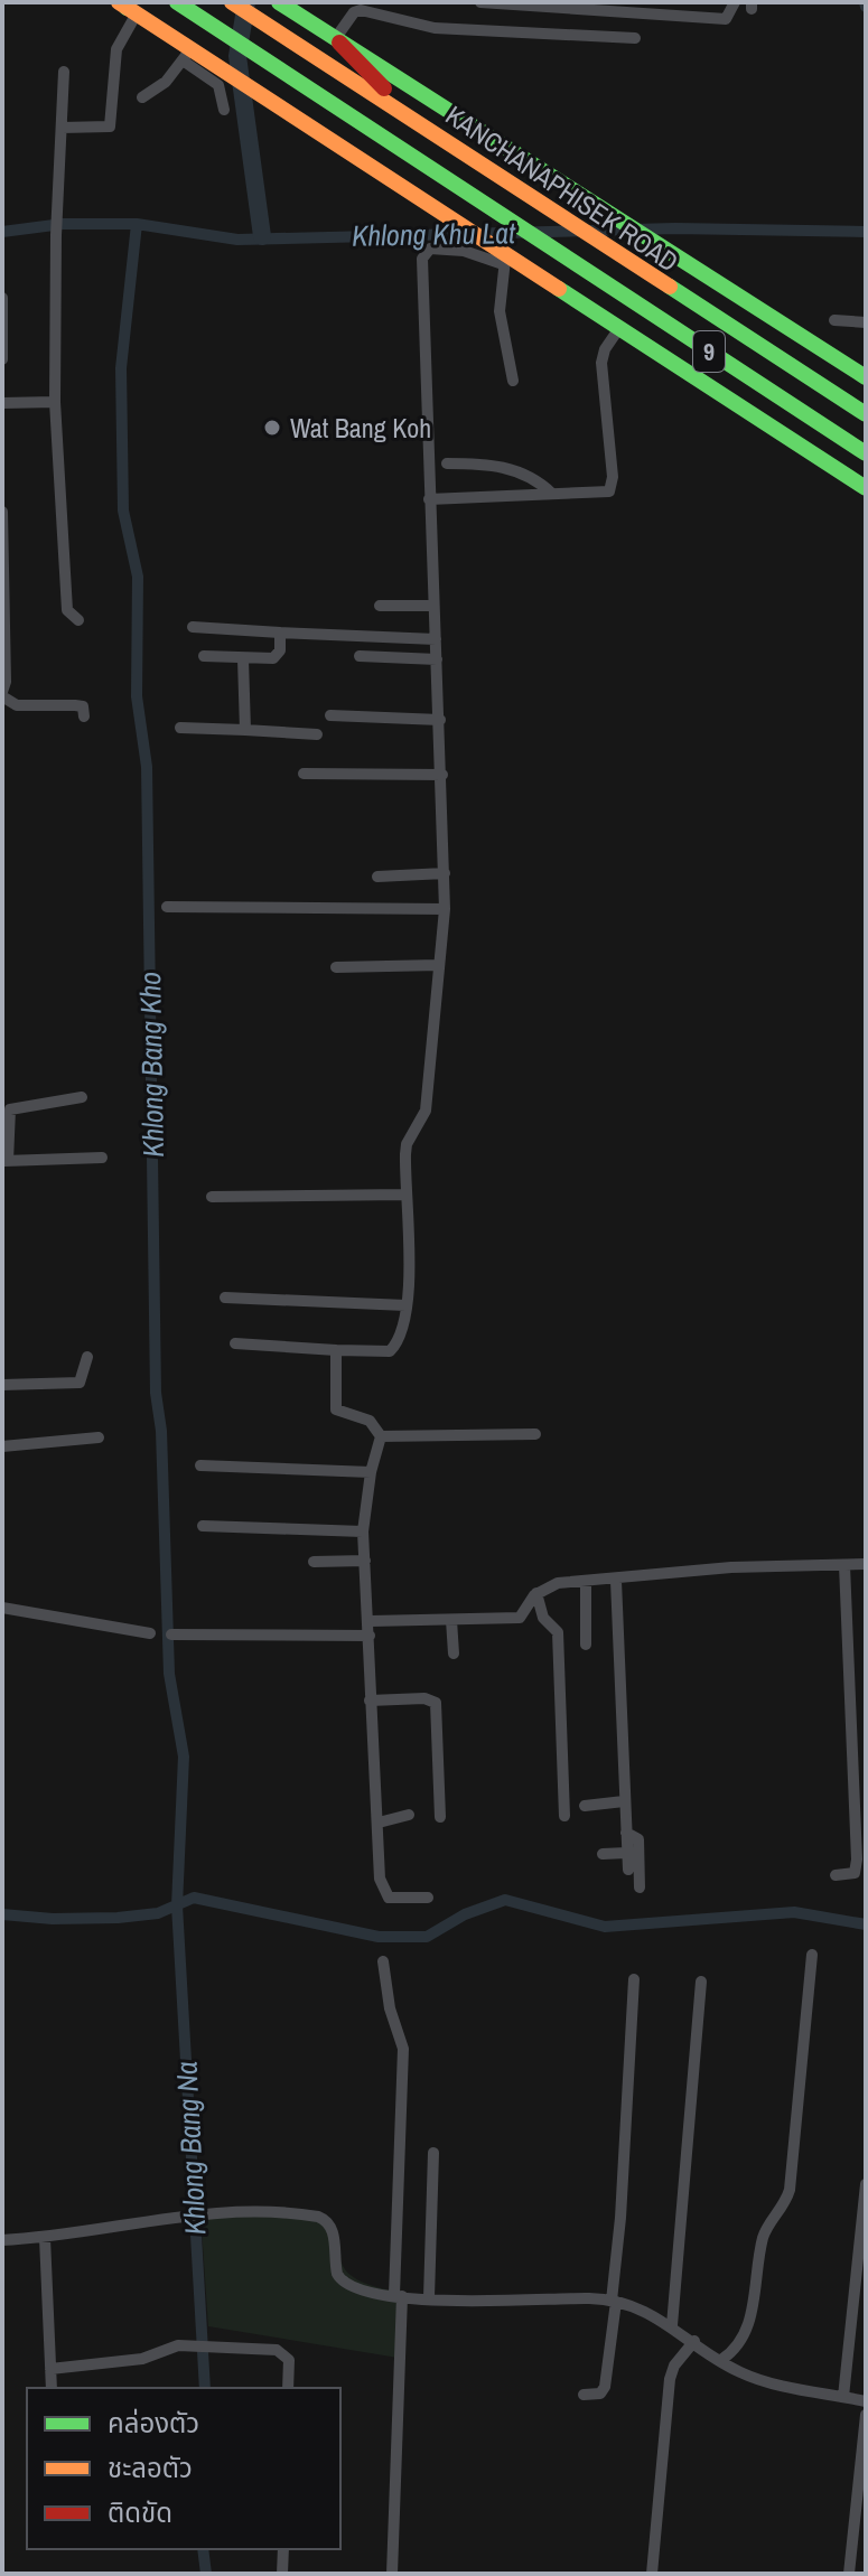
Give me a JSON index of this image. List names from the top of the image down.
{
  "streets": {
    "main road": ["KANCHANAPHISEK ROAD", "9"]
  },
  "water": ["Khlong Khu Lat", "Khlong Bang Kho", "Khlong Bang Na"],
  "places": ["Wat Bang Koh"],
  "legend": ["คล่องตัว", "ชะลอตัว", "ติดขัด"]
}
